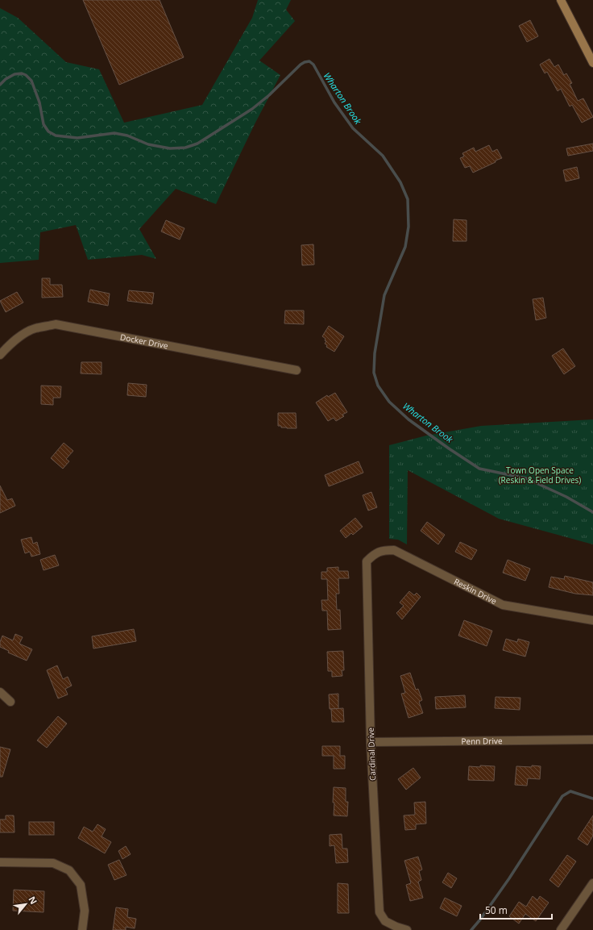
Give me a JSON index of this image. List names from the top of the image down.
{
  "streets": {
    "street": [
      "Docker Drive",
      "Reskin Drive",
      "Penn Drive",
      "Cardinal Drive"
    ]
  },
  "crossings": [
    ["Reskin Drive", "Cardinal Drive"],
    ["Penn Drive", "Cardinal Drive"]
  ],
  "water": ["Wharton Brook"],
  "parks": ["Town Open Space (Reskin & Field Drives)"],
  "scale_bar": "50 m",
  "north": "top right"
}
